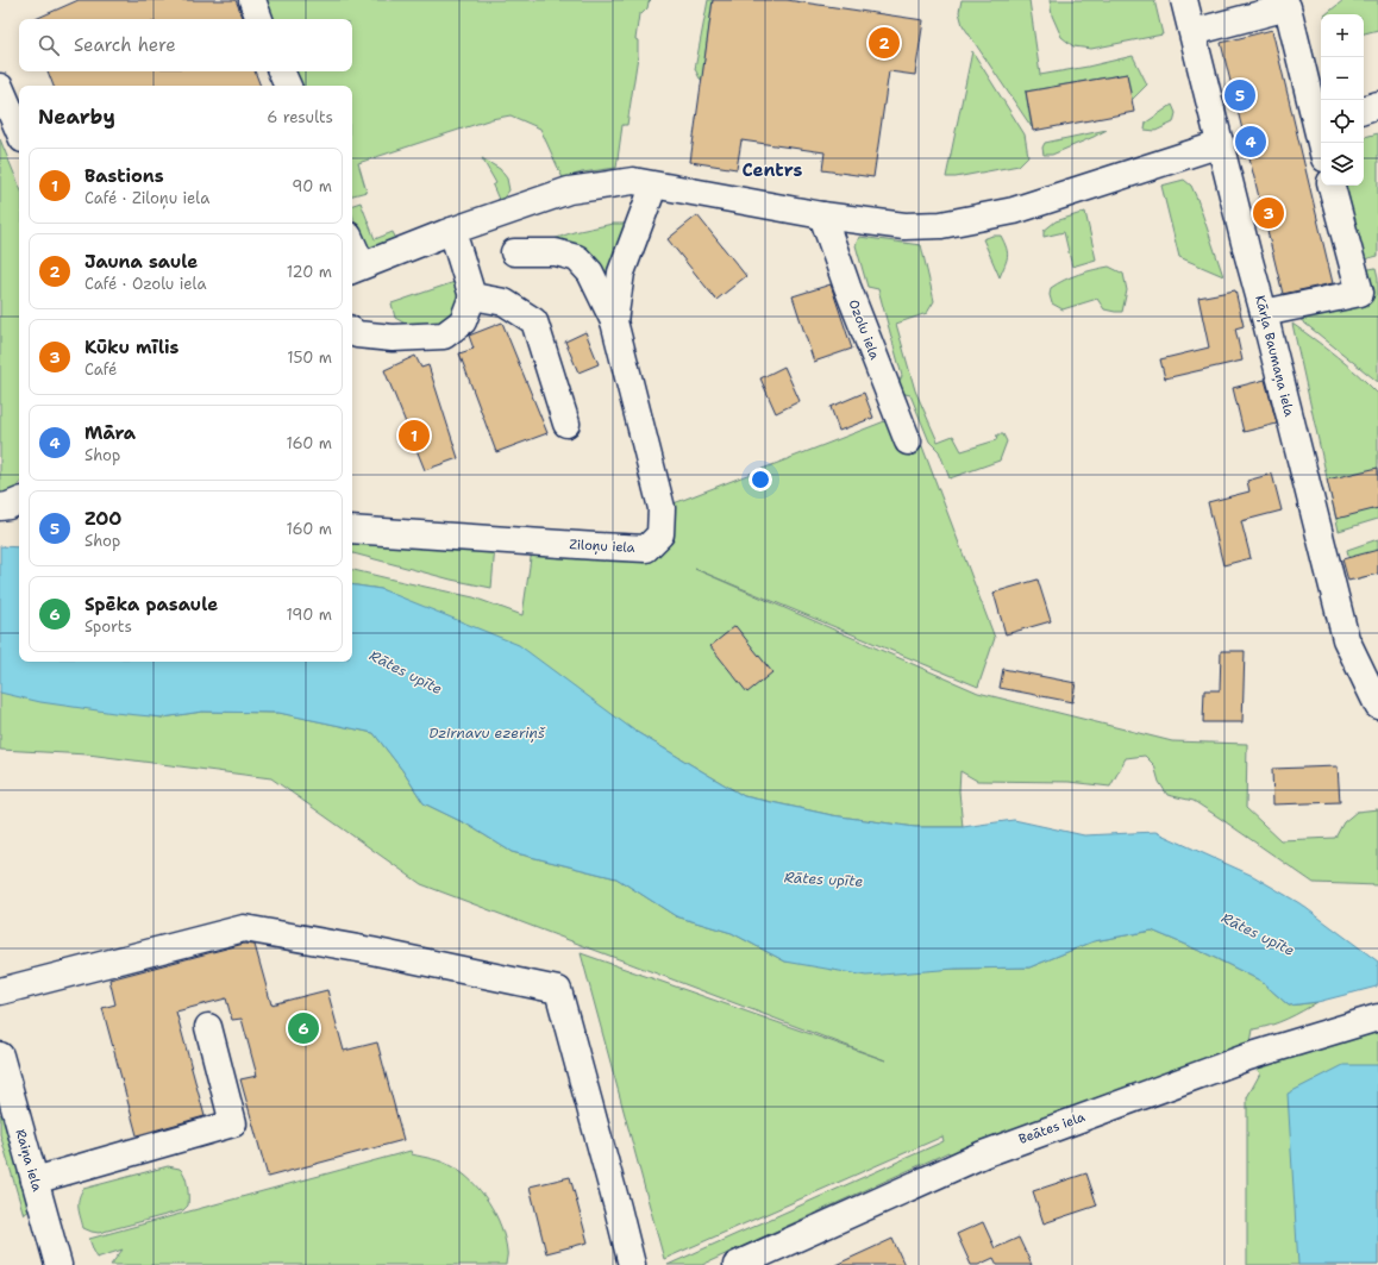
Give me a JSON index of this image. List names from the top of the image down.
{
  "streets": {
    "street": [
      "Ozolu iela",
      "Kārļa Baumaņa iela",
      "Ziloņu iela",
      "Beātes iela",
      "Raiņa iela"
    ]
  },
  "districts": ["Centrs"],
  "water": ["Rātes upīte", "Dzirnavu ezeriņš"],
  "page": {
    "map_buttons": ["+", "−"],
    "search": "Search here",
    "pins": [
      "2",
      "5",
      "4",
      "3",
      "1",
      "6"
    ],
    "heading": ["Nearby", "6 results"],
    "list": [
      {
        "mark": "1",
        "name": "Bastions",
        "note": "Café · Ziloņu iela",
        "value": "90 m"
      },
      {
        "mark": "2",
        "name": "Jauna saule",
        "note": "Café · Ozolu iela",
        "value": "120 m"
      },
      {
        "mark": "3",
        "name": "Kūku mīlis",
        "note": "Café",
        "value": "150 m"
      },
      {
        "mark": "4",
        "name": "Māra",
        "note": "Shop",
        "value": "160 m"
      },
      {
        "mark": "5",
        "name": "ZOO",
        "note": "Shop",
        "value": "160 m"
      },
      {
        "mark": "6",
        "name": "Spēka pasaule",
        "note": "Sports",
        "value": "190 m"
      }
    ]
  }
}
